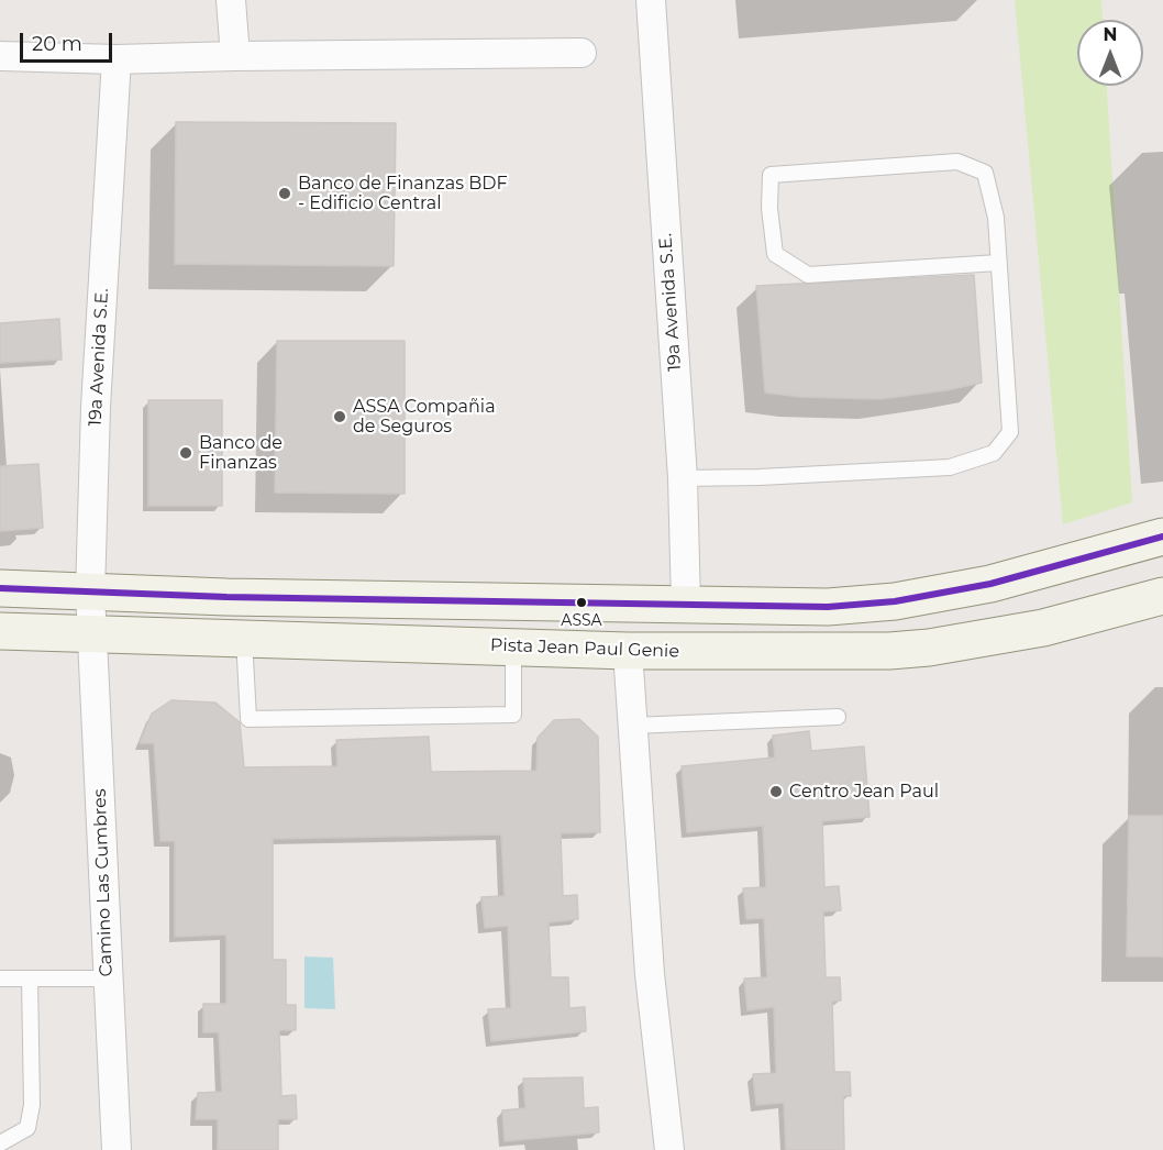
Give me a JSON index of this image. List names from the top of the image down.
{
  "streets": {
    "main road": ["Pista Jean Paul Genie"],
    "street": ["19a Avenida S.E.", "Camino Las Cumbres"]
  },
  "crossings": [
    ["19a Avenida S.E.", "Pista Jean Paul Genie"],
    ["19a Avenida S.E.", "Camino Las Cumbres"],
    ["Pista Jean Paul Genie", "Camino Las Cumbres"]
  ],
  "places": [
    "Banco de Finanzas BDF - Edificio Central",
    "ASSA Compañia de Seguros",
    "Banco de Finanzas",
    "ASSA",
    "Centro Jean Paul"
  ],
  "scale_bar": "20 m",
  "north": "top"
}
